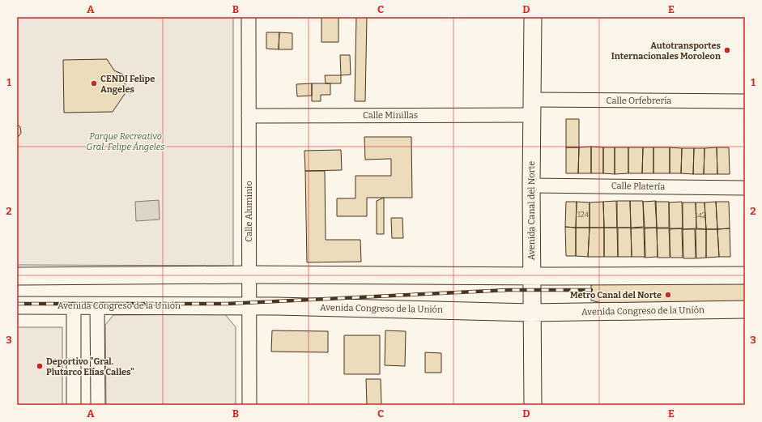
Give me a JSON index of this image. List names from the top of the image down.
{
  "streets": {
    "main road": ["Avenida Canal del Norte", "Avenida Congreso de la Unión"],
    "street": [
      "Calle Orfebrería",
      "Calle Minillas",
      "Calle Platería",
      "Calle Aluminio"
    ]
  },
  "crossings": [
    ["Calle Orfebrería", "Calle Minillas"],
    ["Calle Orfebrería", "Avenida Canal del Norte"],
    ["Calle Minillas", "Avenida Canal del Norte"],
    ["Calle Minillas", "Calle Aluminio"],
    ["Calle Platería", "Avenida Canal del Norte"],
    ["Avenida Canal del Norte", "Avenida Congreso de la Unión"],
    ["Calle Aluminio", "Avenida Congreso de la Unión"]
  ],
  "parks": ["Parque Recreativo Gral. Felipe Ángeles"],
  "places": [
    "Autotransportes Internacionales Moroleon",
    "CENDI Felipe Angeles",
    "Metro Canal del Norte",
    "Deportivo \"Gral. Plutarco Elías Calles\""
  ],
  "house_numbers": ["124", "142"],
  "grid": {
    "columns": [
      "A",
      "B",
      "C",
      "D",
      "E"
    ],
    "rows": ["1", "2", "3"]
  }
}
